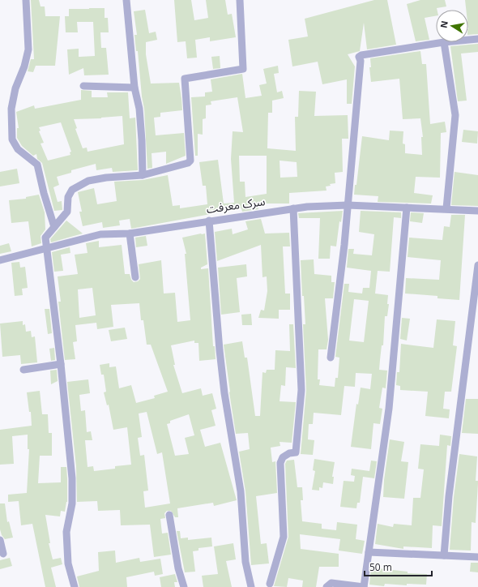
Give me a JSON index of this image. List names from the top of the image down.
{
  "streets": {
    "street": ["سرک معرفت"]
  },
  "scale_bar": "50 m",
  "north": "left"
}
